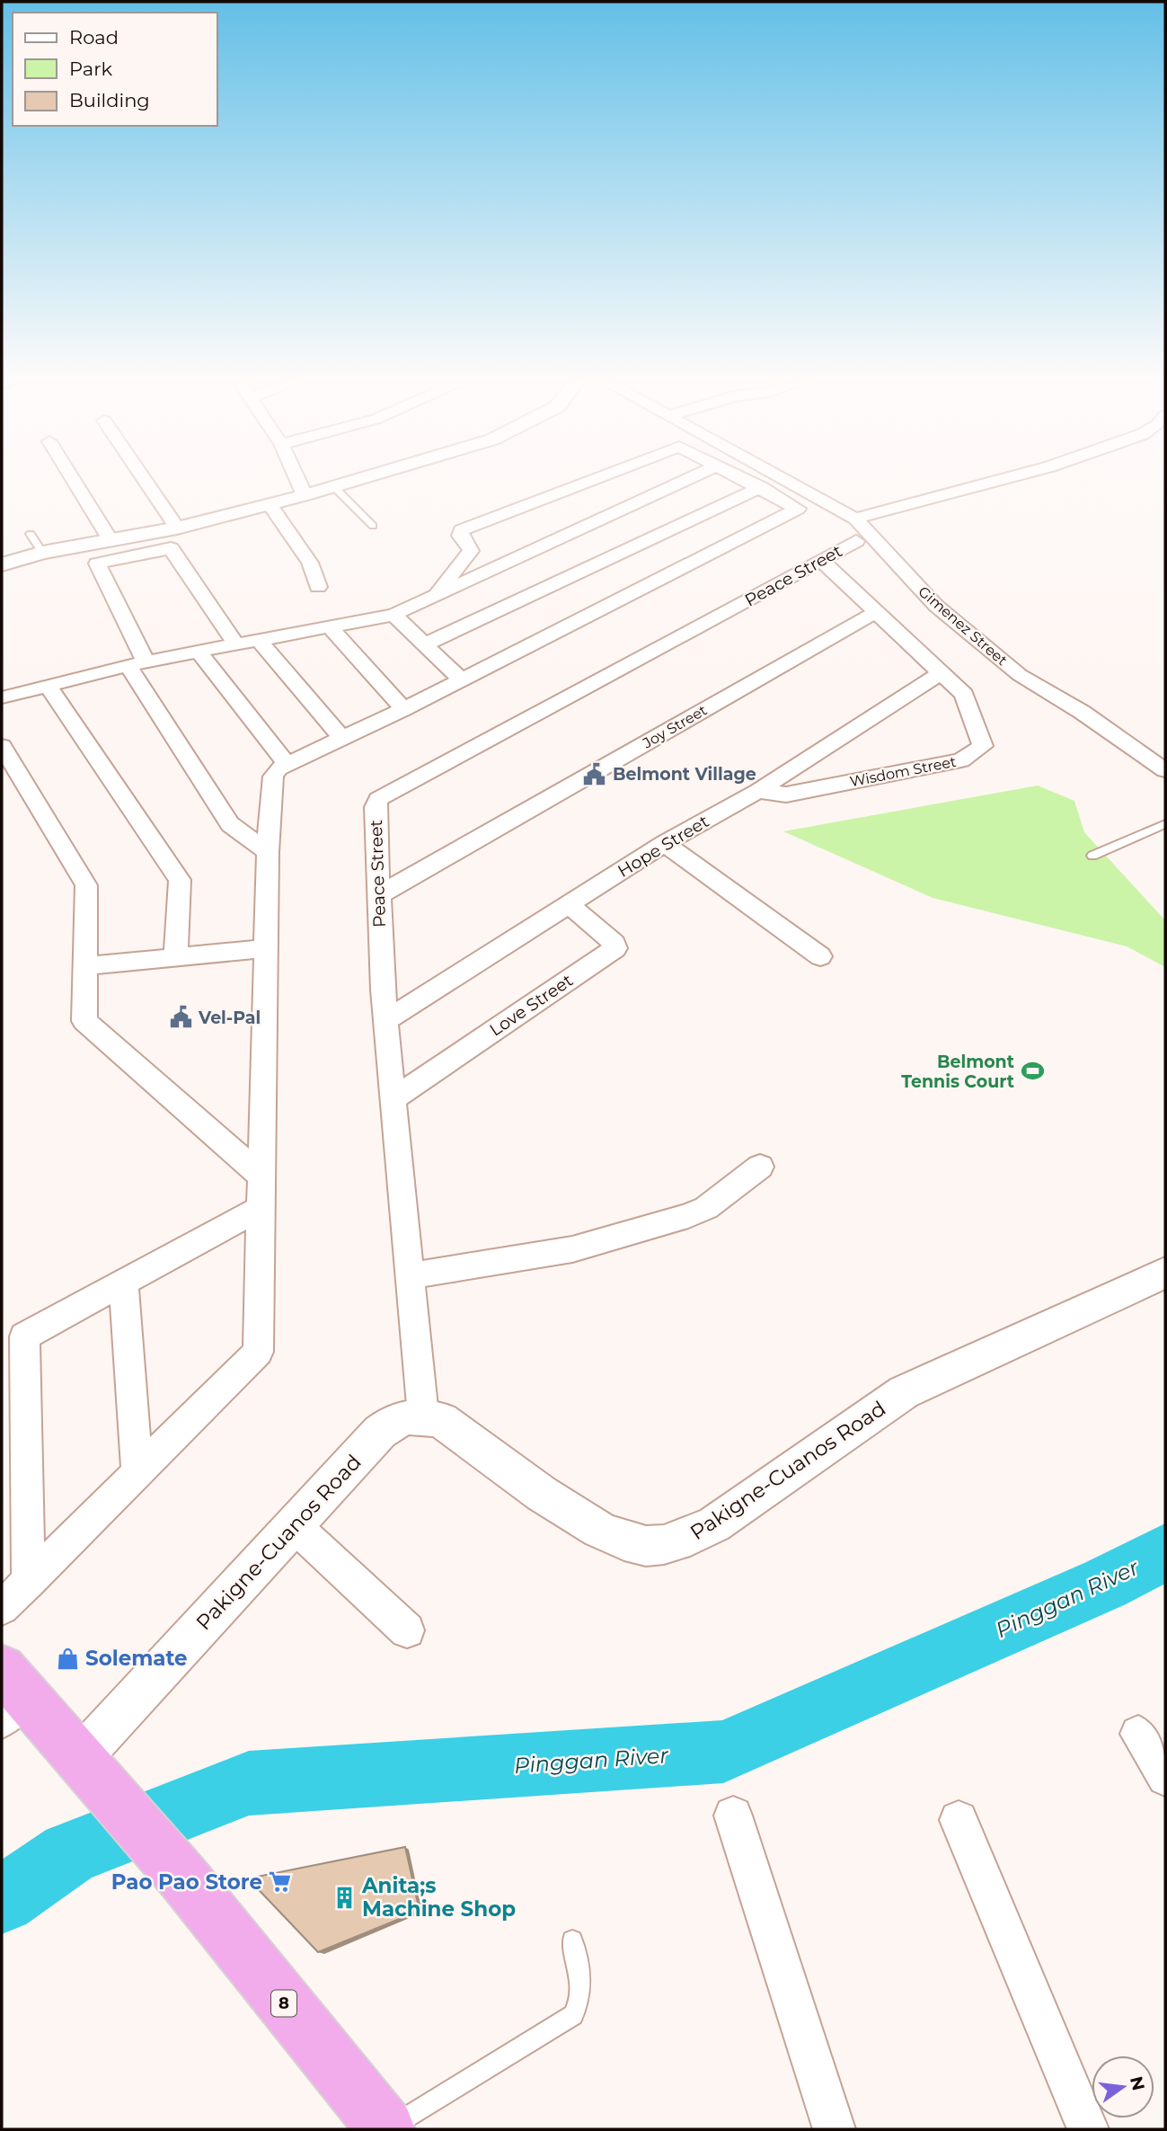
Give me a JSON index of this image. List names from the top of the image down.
{
  "streets": {
    "highway": ["8"],
    "street": [
      "Peace Street",
      "Gimenez Street",
      "Joy Street",
      "Wisdom Street",
      "Hope Street",
      "Love Street",
      "Pakigne-Cuanos Road"
    ]
  },
  "crossings": [
    ["Peace Street", "Joy Street"],
    ["Peace Street", "Wisdom Street"],
    ["Peace Street", "Hope Street"],
    ["Peace Street", "Love Street"],
    ["Peace Street", "Pakigne-Cuanos Road"],
    ["Joy Street", "Wisdom Street"],
    ["Wisdom Street", "Hope Street"],
    ["Hope Street", "Love Street"],
    ["Pakigne-Cuanos Road", "8"]
  ],
  "water": ["Pinggan River"],
  "places": {
    "public building": ["Belmont Village", "Vel-Pal"],
    "sports": ["Belmont Tennis Court"],
    "shop": ["Solemate"],
    "supermarket": ["Pao Pao Store"],
    "building": ["Anita;s Machine Shop"]
  },
  "legend": ["Road", "Park", "Building"],
  "north": "right"
}
